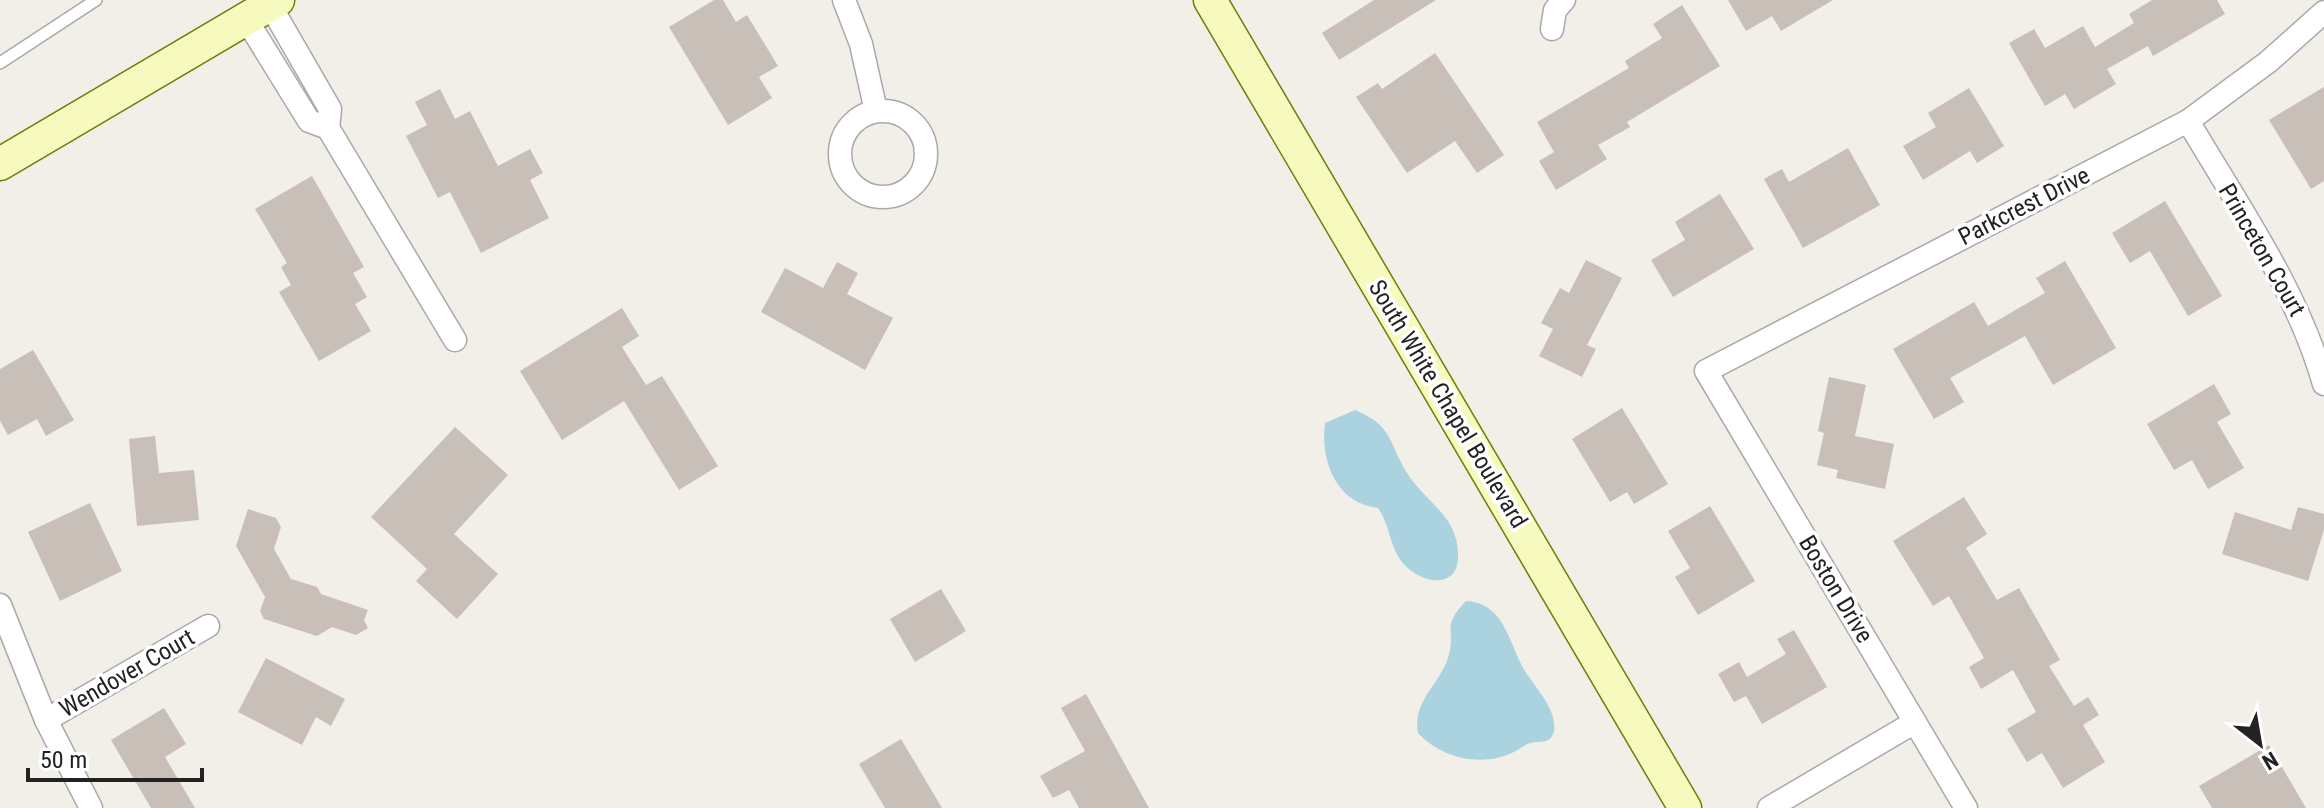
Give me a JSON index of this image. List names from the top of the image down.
{
  "streets": {
    "main road": ["South White Chapel Boulevard"],
    "street": [
      "Parkcrest Drive",
      "Princeton Court",
      "Boston Drive",
      "Wendover Court"
    ]
  },
  "crossings": [
    ["Parkcrest Drive", "Princeton Court"],
    ["Parkcrest Drive", "Boston Drive"]
  ],
  "scale_bar": "50 m",
  "north": "bottom right"
}
